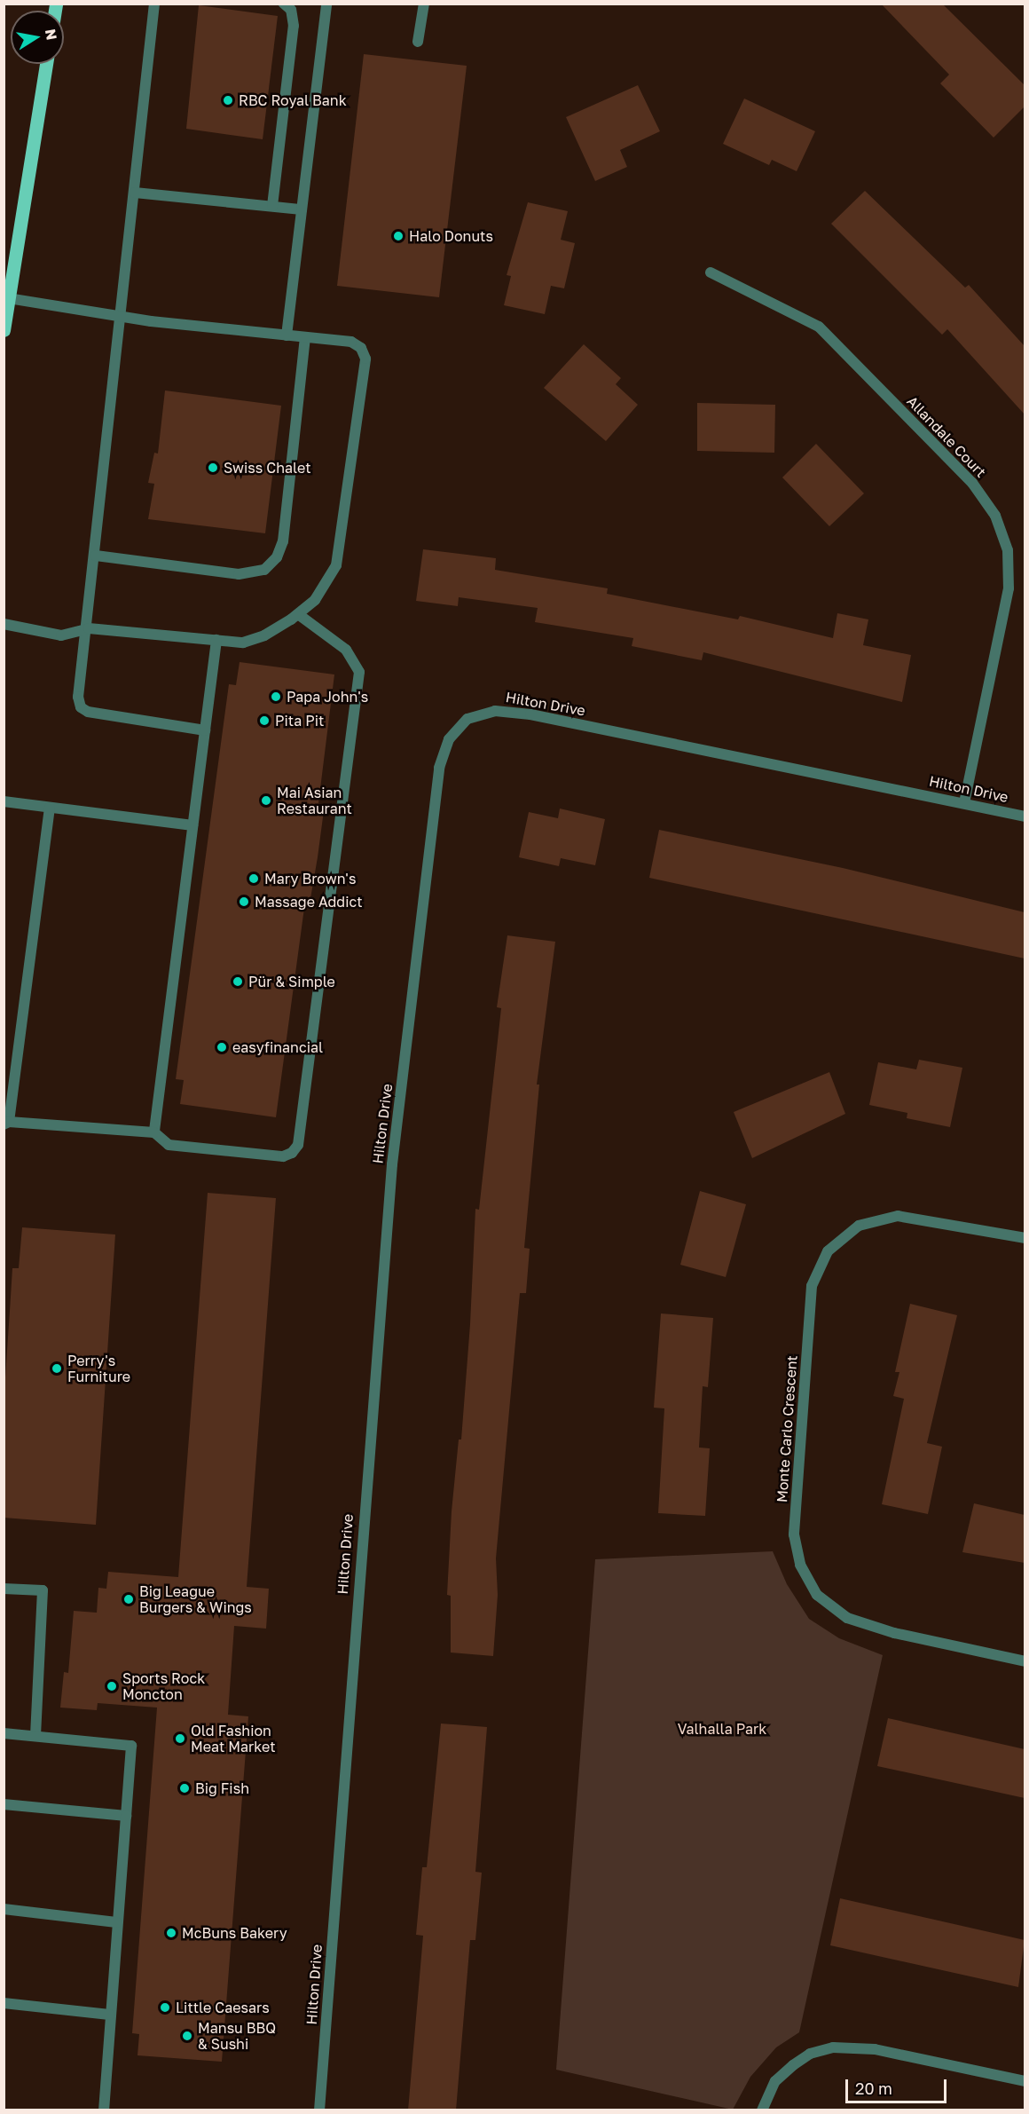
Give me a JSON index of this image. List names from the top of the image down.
{
  "streets": {
    "street": ["Allandale Court", "Hilton Drive", "Monte Carlo Crescent"]
  },
  "crossings": [
    ["Allandale Court", "Hilton Drive"]
  ],
  "parks": ["Valhalla Park"],
  "places": [
    "RBC Royal Bank",
    "Halo Donuts",
    "Swiss Chalet",
    "Papa John's",
    "Pita Pit",
    "Mai Asian Restaurant",
    "Mary Brown's",
    "Massage Addict",
    "Pür & Simple",
    "easyfinancial",
    "Perry's Furniture",
    "Big League Burgers & Wings",
    "Sports Rock Moncton",
    "Old Fashion Meat Market",
    "Big Fish",
    "McBuns Bakery",
    "Little Caesars",
    "Mansu BBQ & Sushi"
  ],
  "scale_bar": "20 m",
  "north": "right"
}
